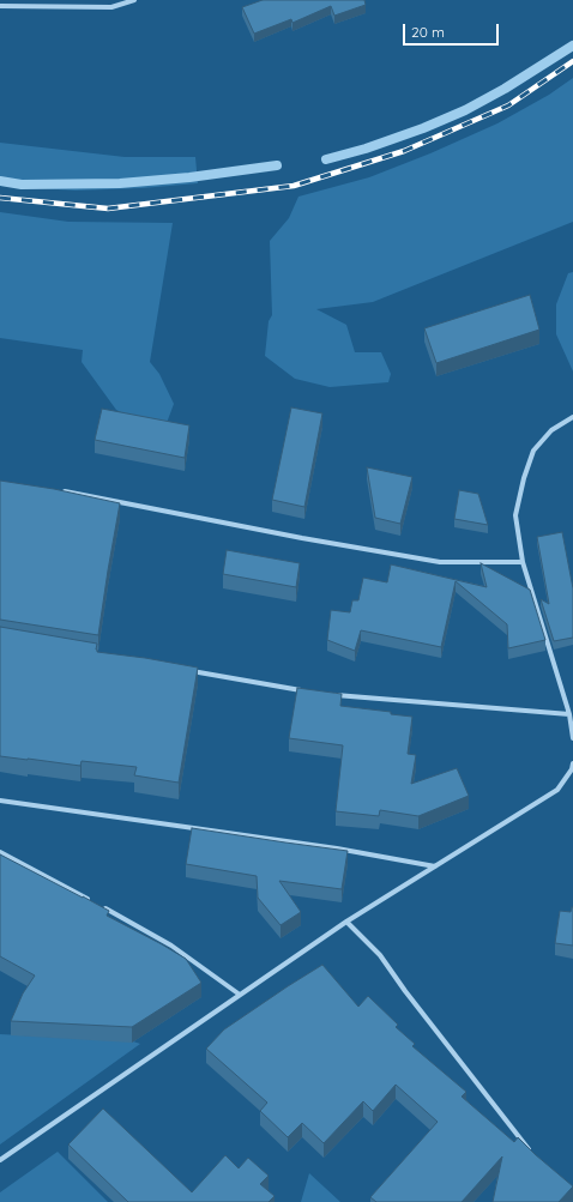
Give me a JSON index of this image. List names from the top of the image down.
{
  "scale_bar": "20 m"
}
